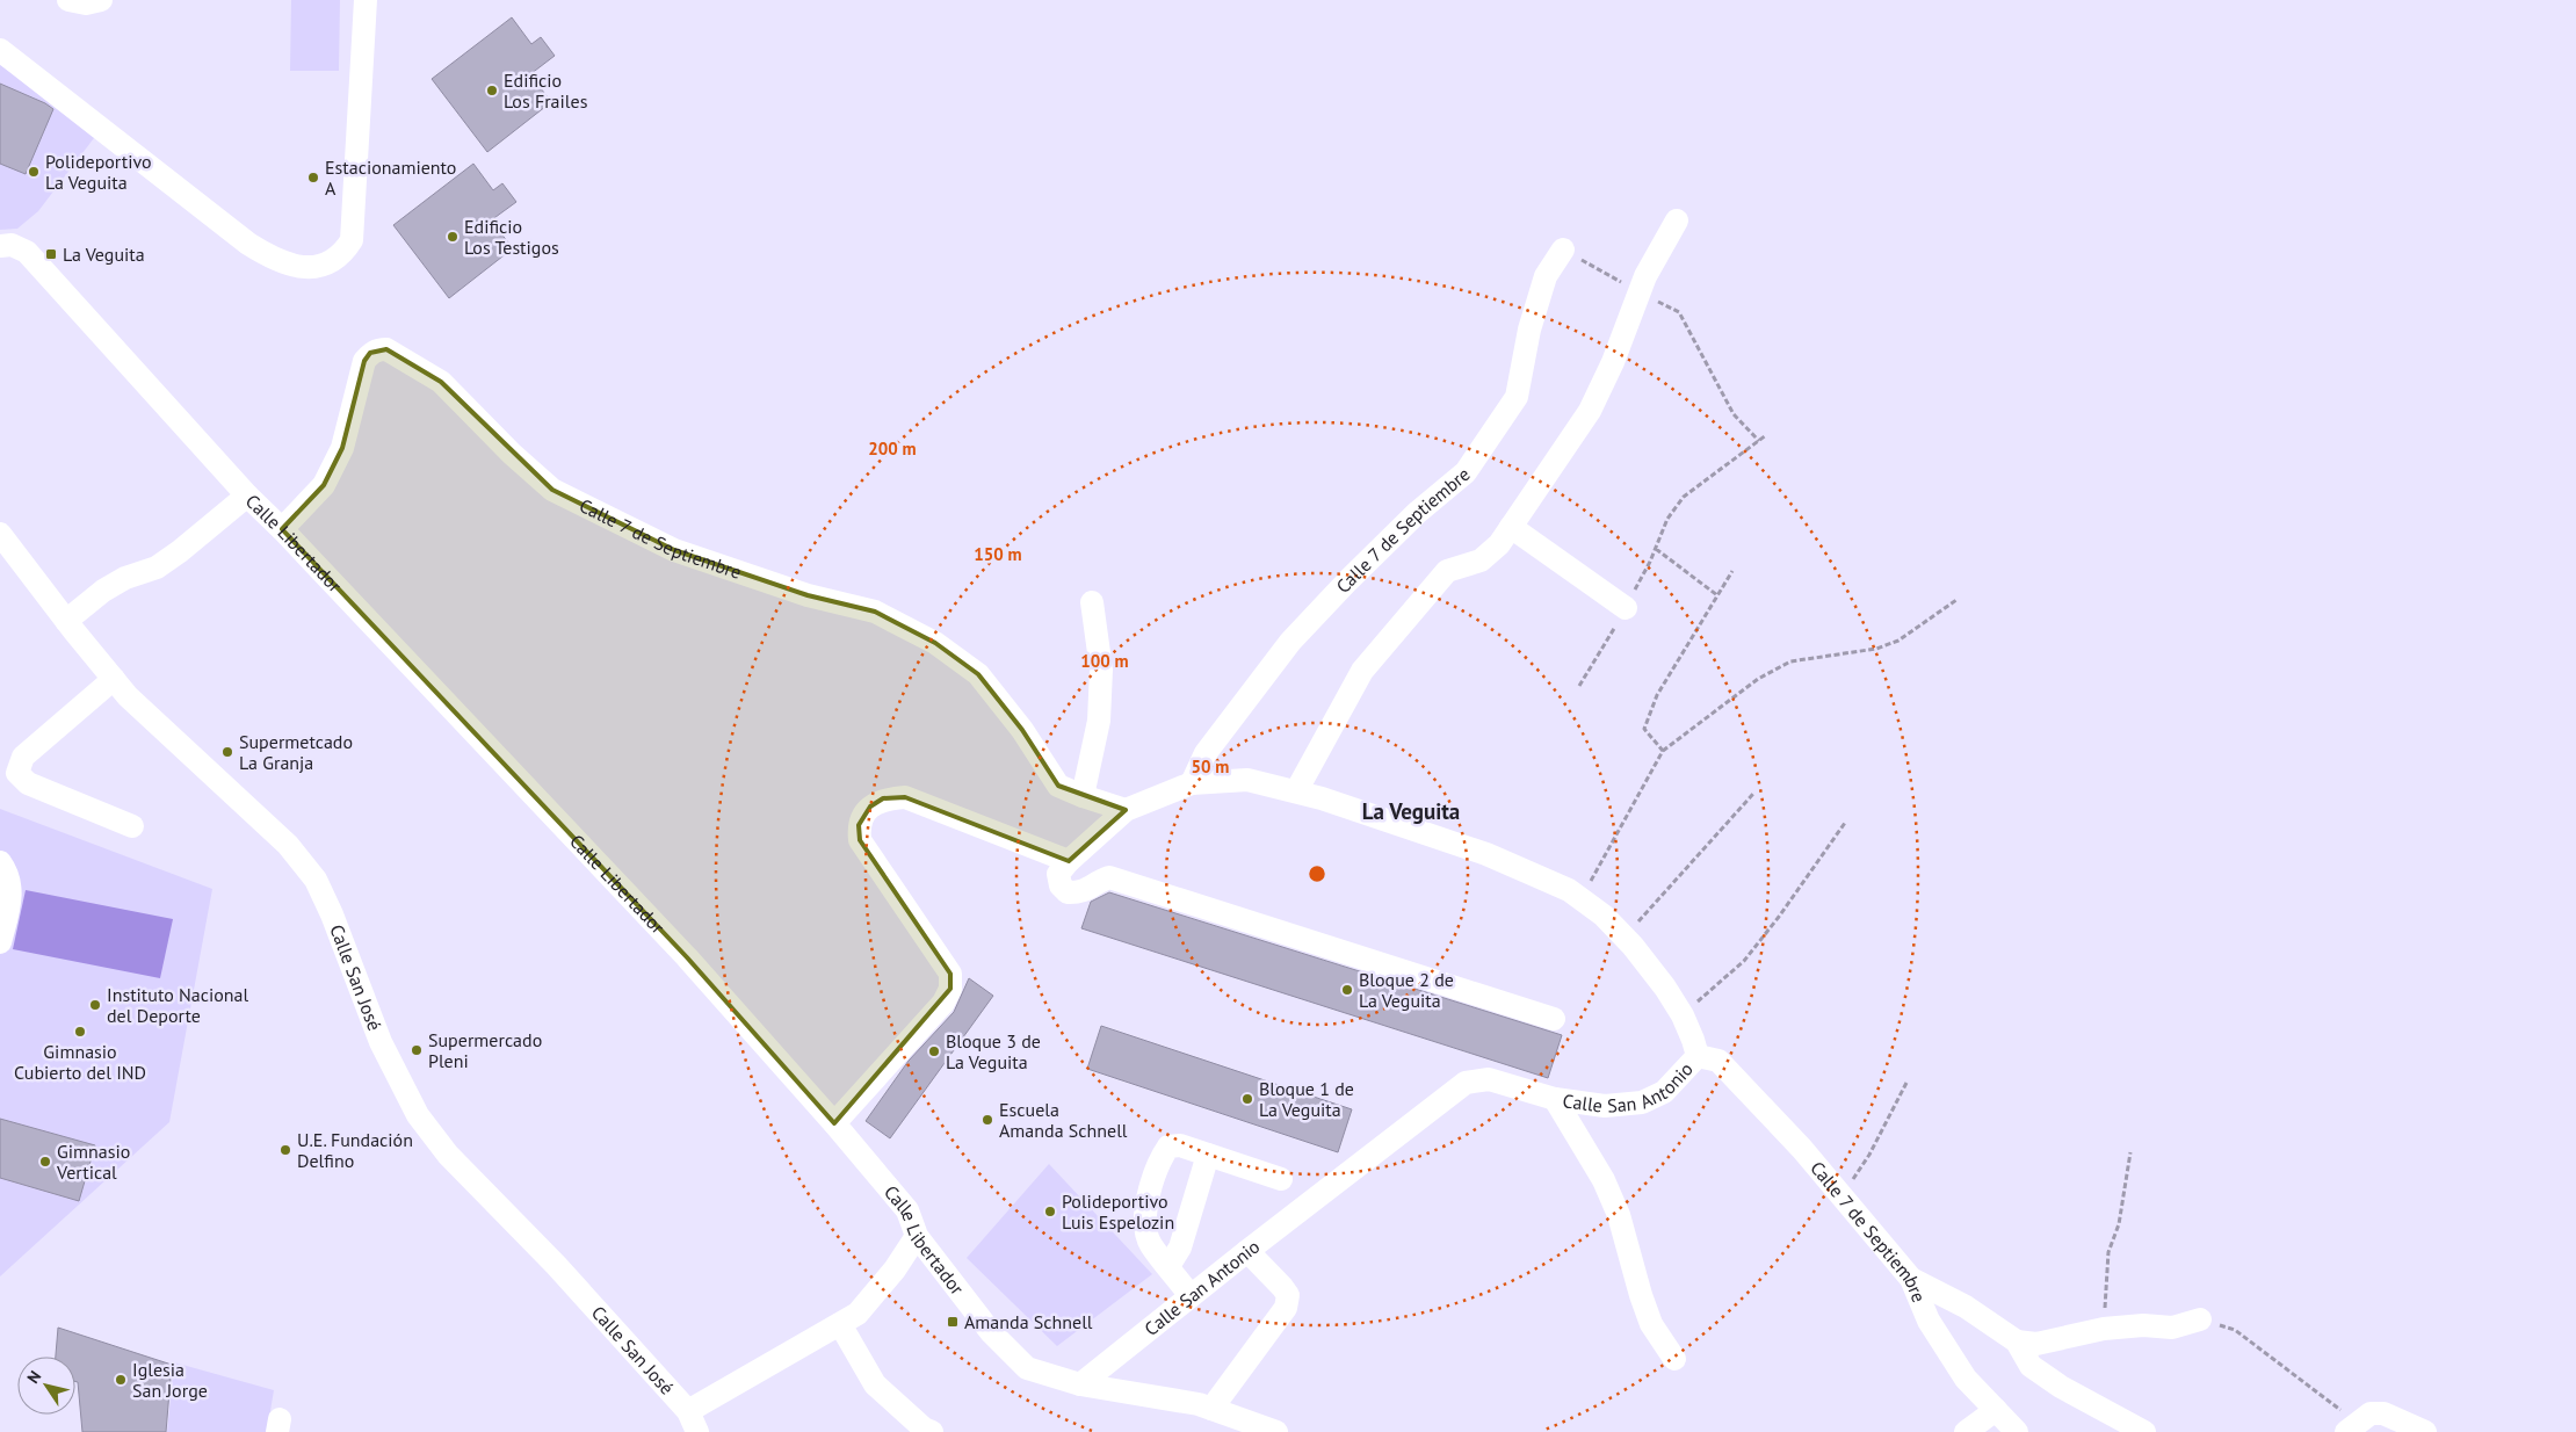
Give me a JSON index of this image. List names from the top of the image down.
{
  "streets": {
    "street": [
      "Calle 7 de Septiembre",
      "Calle Libertador",
      "Calle San José",
      "Calle San Antonio"
    ]
  },
  "crossings": [
    ["Calle 7 de Septiembre", "Calle Libertador"],
    ["Calle 7 de Septiembre", "Calle San Antonio"],
    ["Calle Libertador", "Calle San Antonio"]
  ],
  "districts": ["La Veguita"],
  "places": {
    "other": [
      "Edificio Los Frailes",
      "Polideportivo La Veguita",
      "Estacionamiento A",
      "Edificio Los Testigos",
      "Supermetcado La Granja",
      "Bloque 2 de La Veguita",
      "Instituto Nacional del Deporte",
      "Gimnasio Cubierto del IND",
      "Supermercado Pleni",
      "Bloque 3 de La Veguita",
      "Bloque 1 de La Veguita",
      "Escuela Amanda Schnell",
      "U.E. Fundación Delfino",
      "Gimnasio Vertical",
      "Polideportivo Luis Espelozin",
      "Iglesia San Jorge"
    ],
    "transit": ["La Veguita", "Amanda Schnell"]
  },
  "north": "top left",
  "rings": [
    "200 m",
    "150 m",
    "100 m",
    "50 m"
  ]
}
